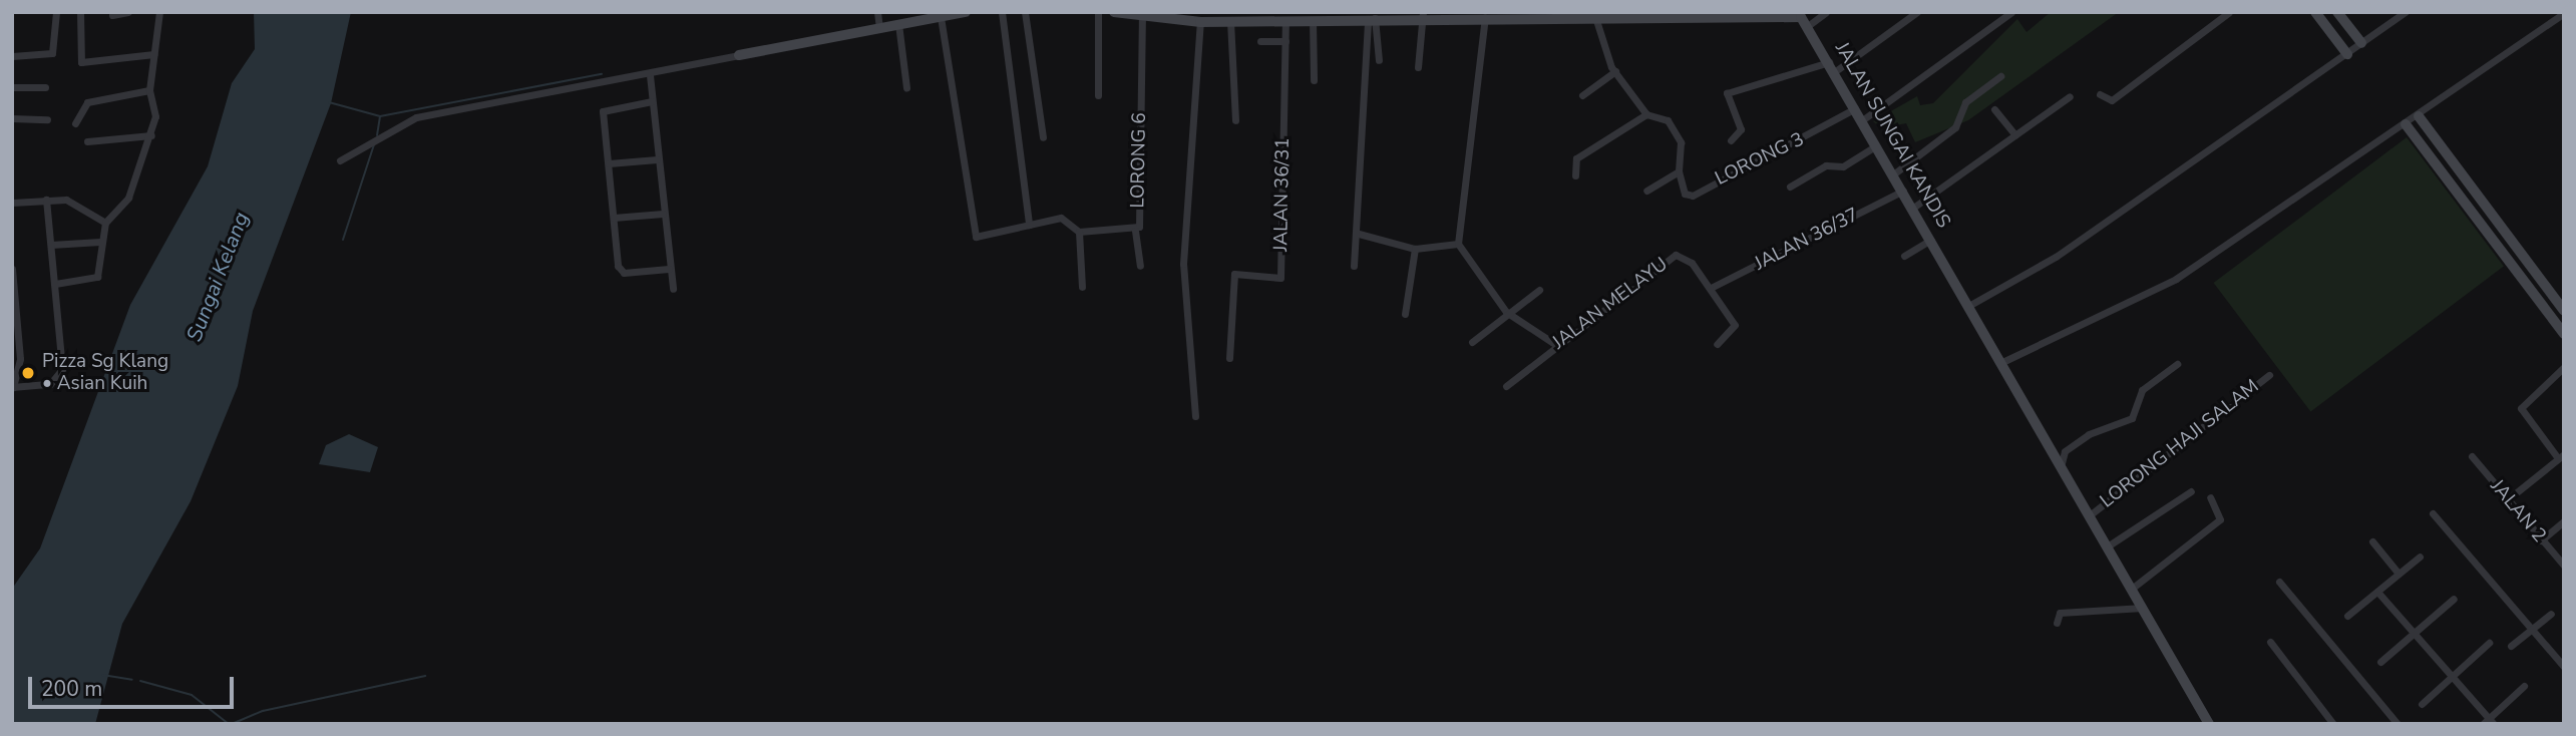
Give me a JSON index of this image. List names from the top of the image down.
{
  "streets": {
    "street": [
      "JALAN SUNGAI KANDIS",
      "LORONG 3",
      "LORONG 6",
      "JALAN 36/31",
      "JALAN 36/37",
      "JALAN MELAYU",
      "LORONG HAJI SALAM",
      "JALAN 2"
    ]
  },
  "crossings": [
    ["JALAN SUNGAI KANDIS", "LORONG 3"],
    ["JALAN SUNGAI KANDIS", "JALAN 36/37"],
    ["JALAN SUNGAI KANDIS", "LORONG HAJI SALAM"],
    ["JALAN 36/37", "JALAN MELAYU"]
  ],
  "water": ["Sungai Kelang"],
  "places": ["Pizza Sg Klang • Asian Kuih"],
  "scale_bar": "200 m"
}
